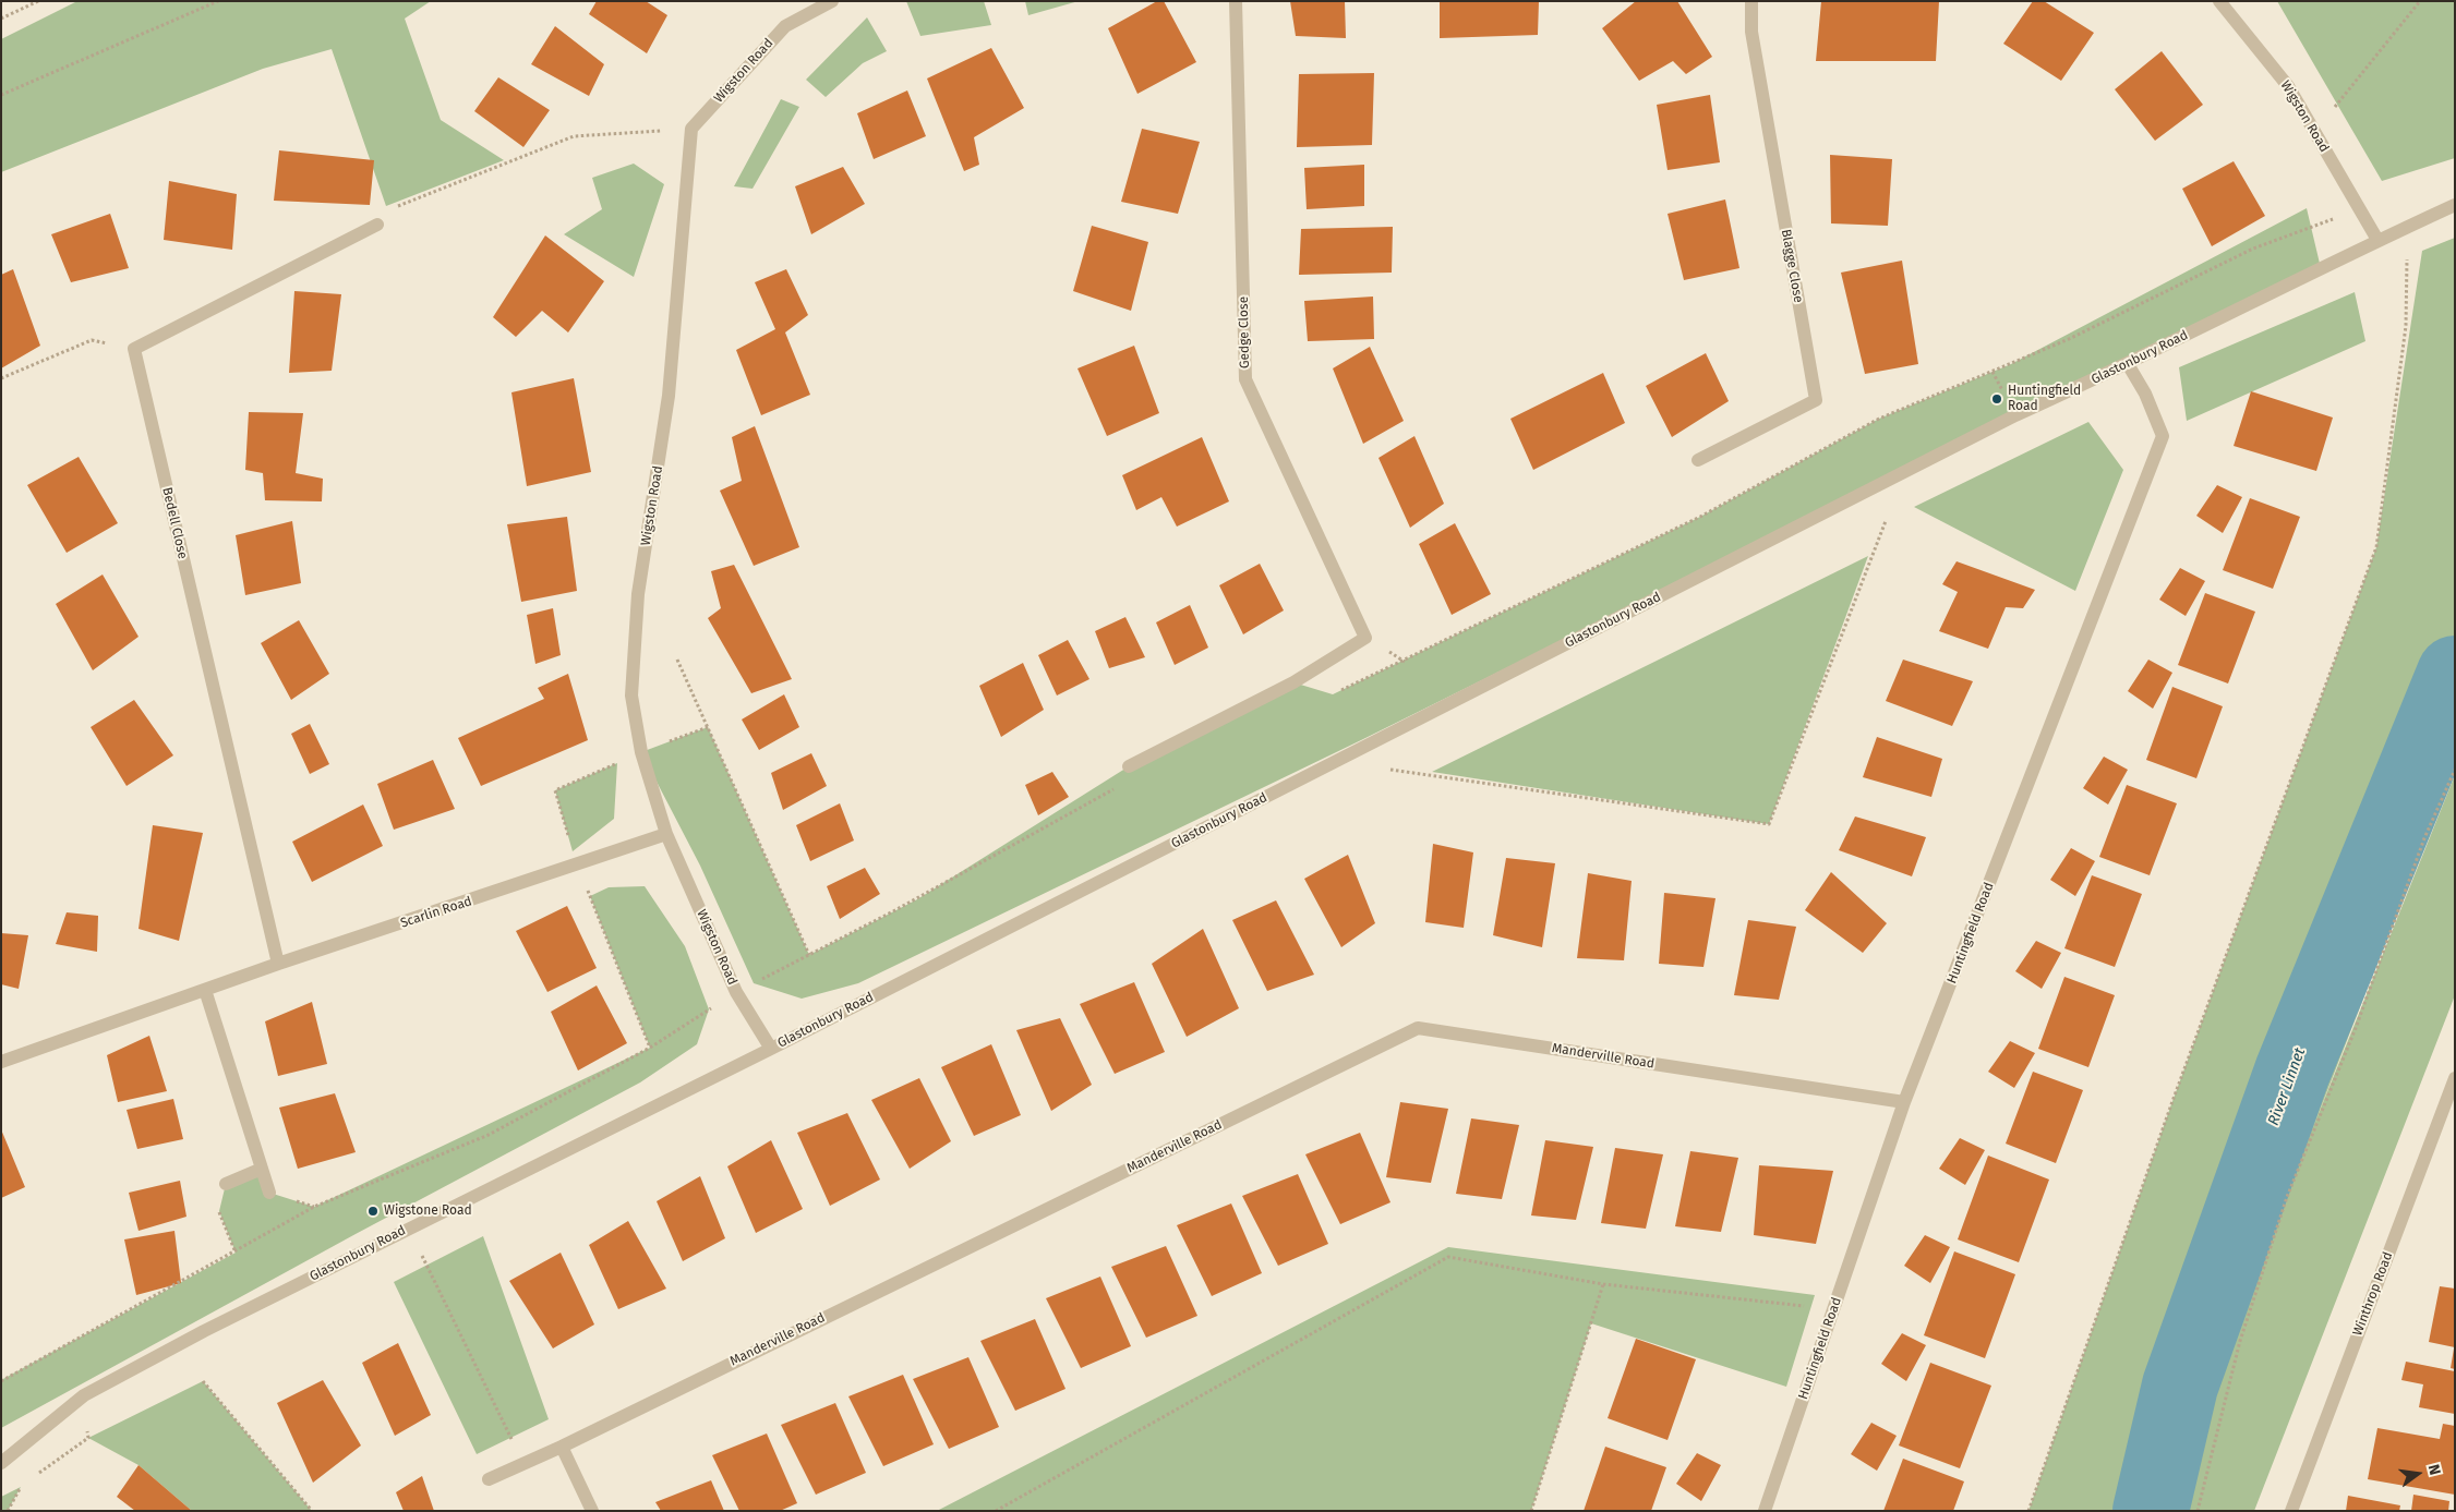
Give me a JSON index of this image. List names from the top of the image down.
{
  "streets": {
    "street": [
      "Wigston Road",
      "Blagge Close",
      "Gedge Close",
      "Glastonbury Road",
      "Bedell Close",
      "Scarlin Road",
      "Huntingfield Road",
      "Manderville Road",
      "Winthrop Road"
    ]
  },
  "crossings": [
    ["Wigston Road", "Glastonbury Road"],
    ["Wigston Road", "Scarlin Road"],
    ["Glastonbury Road", "Huntingfield Road"],
    ["Bedell Close", "Scarlin Road"],
    ["Huntingfield Road", "Manderville Road"]
  ],
  "water": ["River Linnet"],
  "places": ["Huntingfield Road", "Wigstone Road"],
  "north": "right"
}
